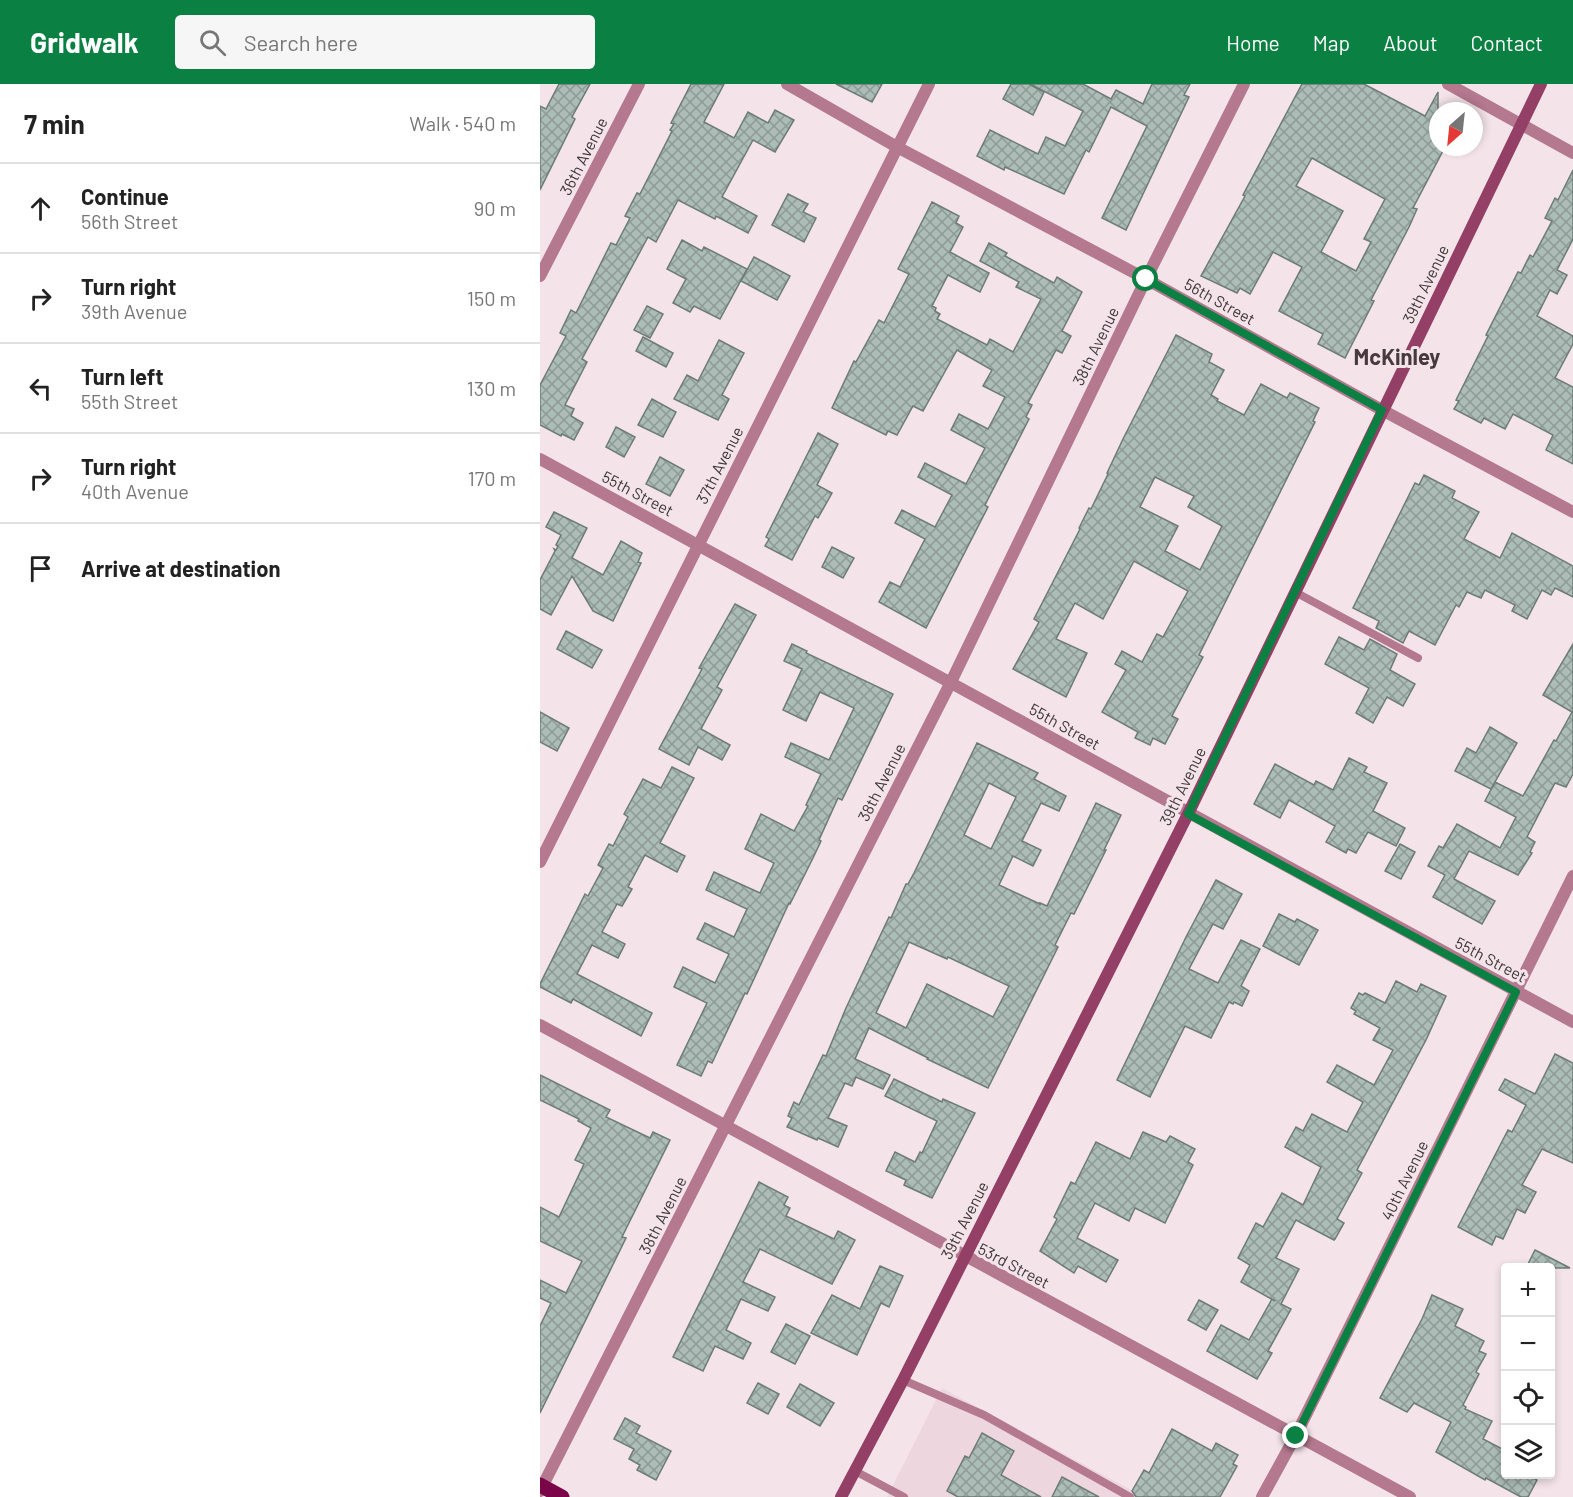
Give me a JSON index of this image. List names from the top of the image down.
{
  "streets": {
    "main road": ["39th Avenue"],
    "street": [
      "36th Avenue",
      "56th Street",
      "38th Avenue",
      "37th Avenue",
      "55th Street",
      "40th Avenue",
      "53rd Street"
    ]
  },
  "crossings": [
    ["39th Avenue", "56th Street"],
    ["39th Avenue", "55th Street"],
    ["39th Avenue", "53rd Street"],
    ["56th Street", "38th Avenue"],
    ["56th Street", "37th Avenue"],
    ["38th Avenue", "55th Street"],
    ["38th Avenue", "53rd Street"],
    ["37th Avenue", "55th Street"],
    ["55th Street", "40th Avenue"],
    ["40th Avenue", "53rd Street"]
  ],
  "districts": ["McKinley"],
  "north": "bottom left",
  "page": {
    "header": "Gridwalk",
    "search": "Search here",
    "nav": [
      "Home",
      "Map",
      "About",
      "Contact"
    ],
    "heading": ["7 min", "Walk · 540 m"],
    "list": [
      ["Continue", "56th Street", "90 m"],
      ["Turn right", "39th Avenue", "150 m"],
      ["Turn left", "55th Street", "130 m"],
      ["Turn right", "40th Avenue", "170 m"],
      "Arrive at destination"
    ],
    "map_buttons": ["+", "−"]
  }
}
